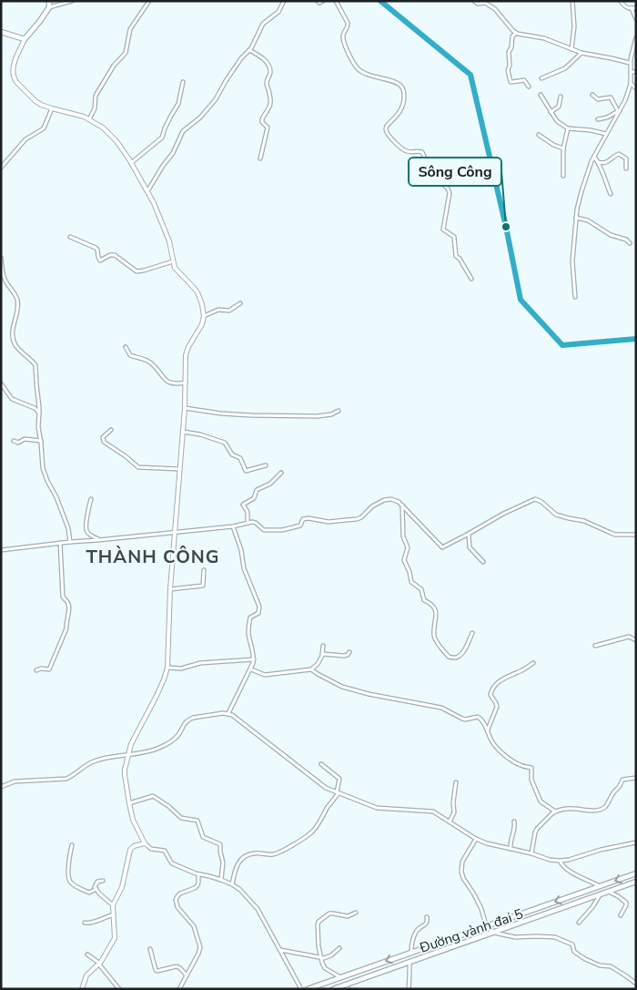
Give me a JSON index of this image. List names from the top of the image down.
{
  "streets": {
    "main road": ["Đường vành đai 5"]
  },
  "districts": ["THÀNH CÔNG"],
  "places": ["Sông Công"]
}
